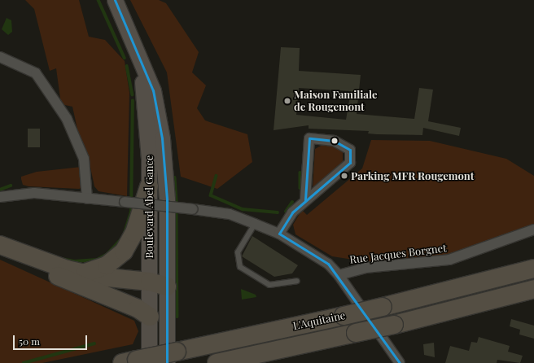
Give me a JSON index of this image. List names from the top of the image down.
{
  "streets": {
    "highway": ["L'Aquitaine"],
    "main road": ["Boulevard Abel Gance"],
    "street": ["Rue Jacques Borgnet"]
  },
  "crossings": [
    ["Boulevard Abel Gance", "L'Aquitaine"]
  ],
  "places": ["Maison Familiale de Rougemont", "Parking MFR Rougemont"],
  "scale_bar": "50 m"
}
